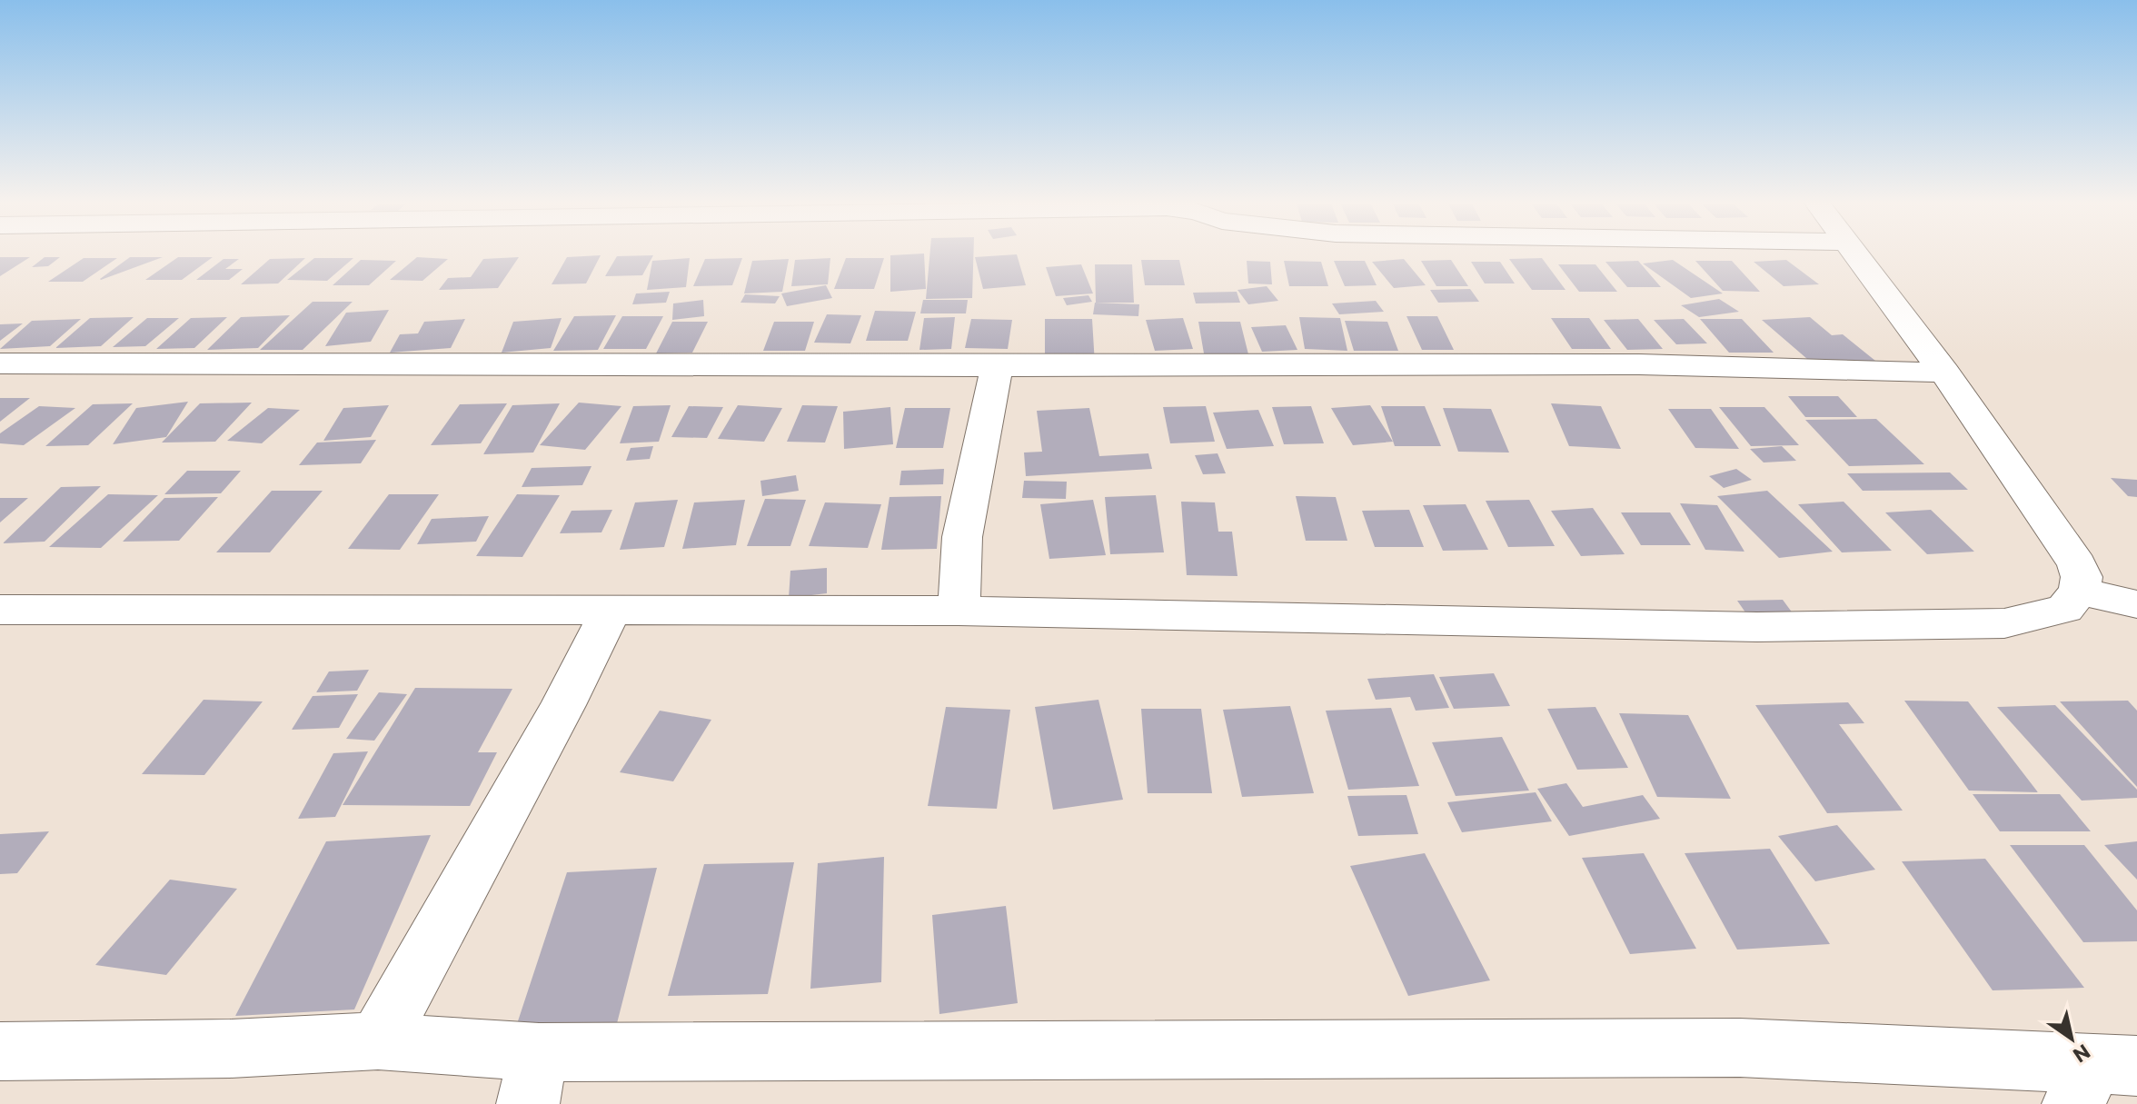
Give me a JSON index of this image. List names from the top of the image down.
{
  "north": "bottom right"
}
